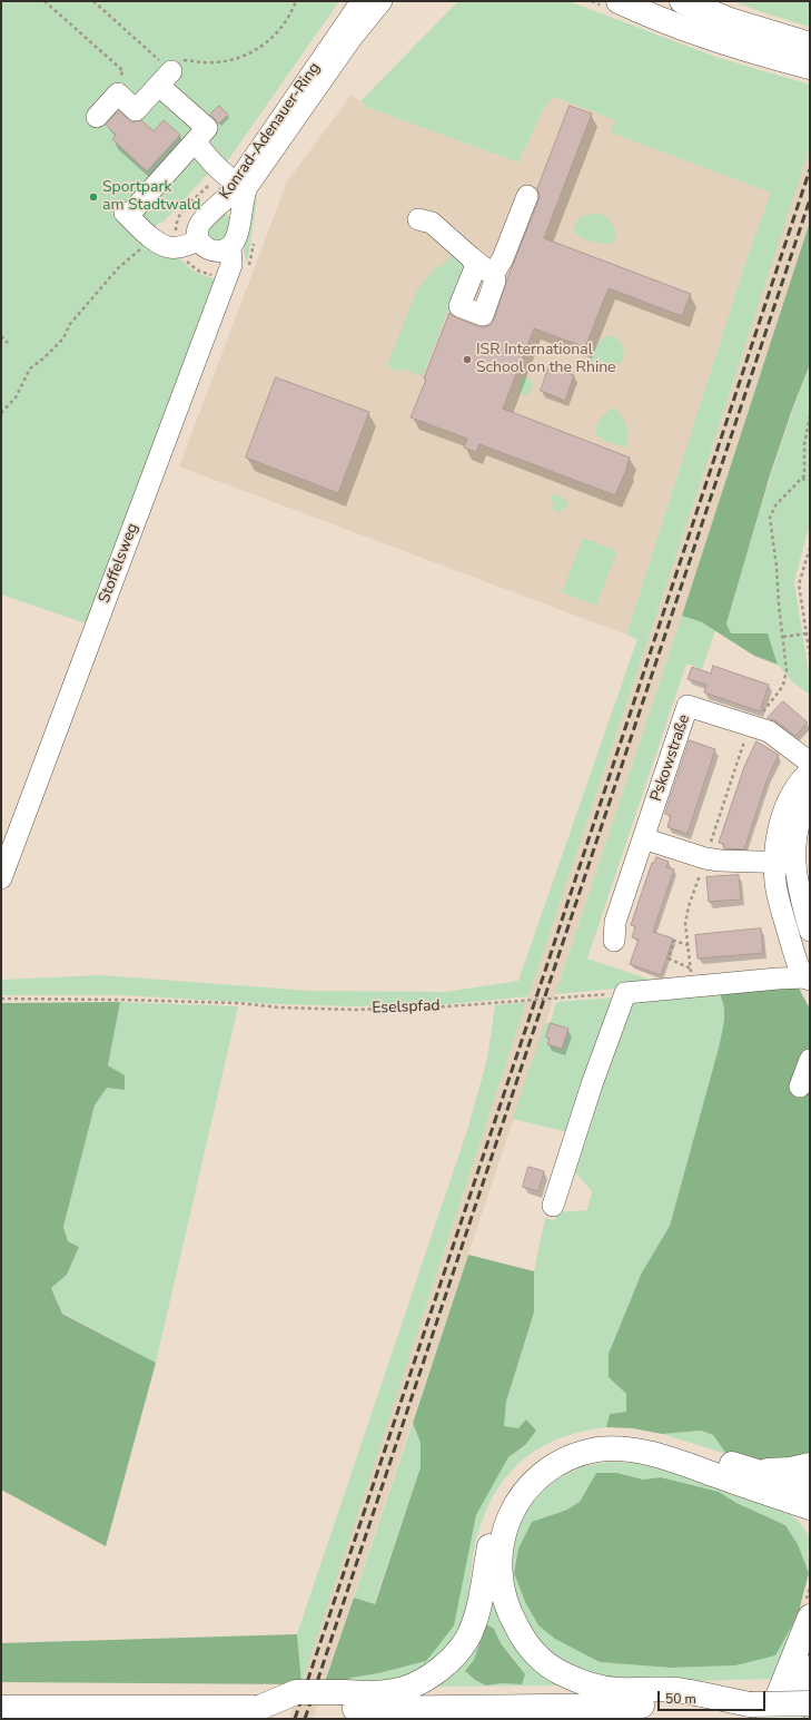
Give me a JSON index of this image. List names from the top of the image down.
{
  "streets": {
    "street": ["Konrad-Adenauer-Ring", "Stoffelsweg", "Pskowstraße"],
    "path": ["Eselspfad"]
  },
  "crossings": [
    ["Konrad-Adenauer-Ring", "Stoffelsweg"]
  ],
  "places": ["Sportpark am Stadtwald", "ISR International School on the Rhine"],
  "scale_bar": "50 m"
}
